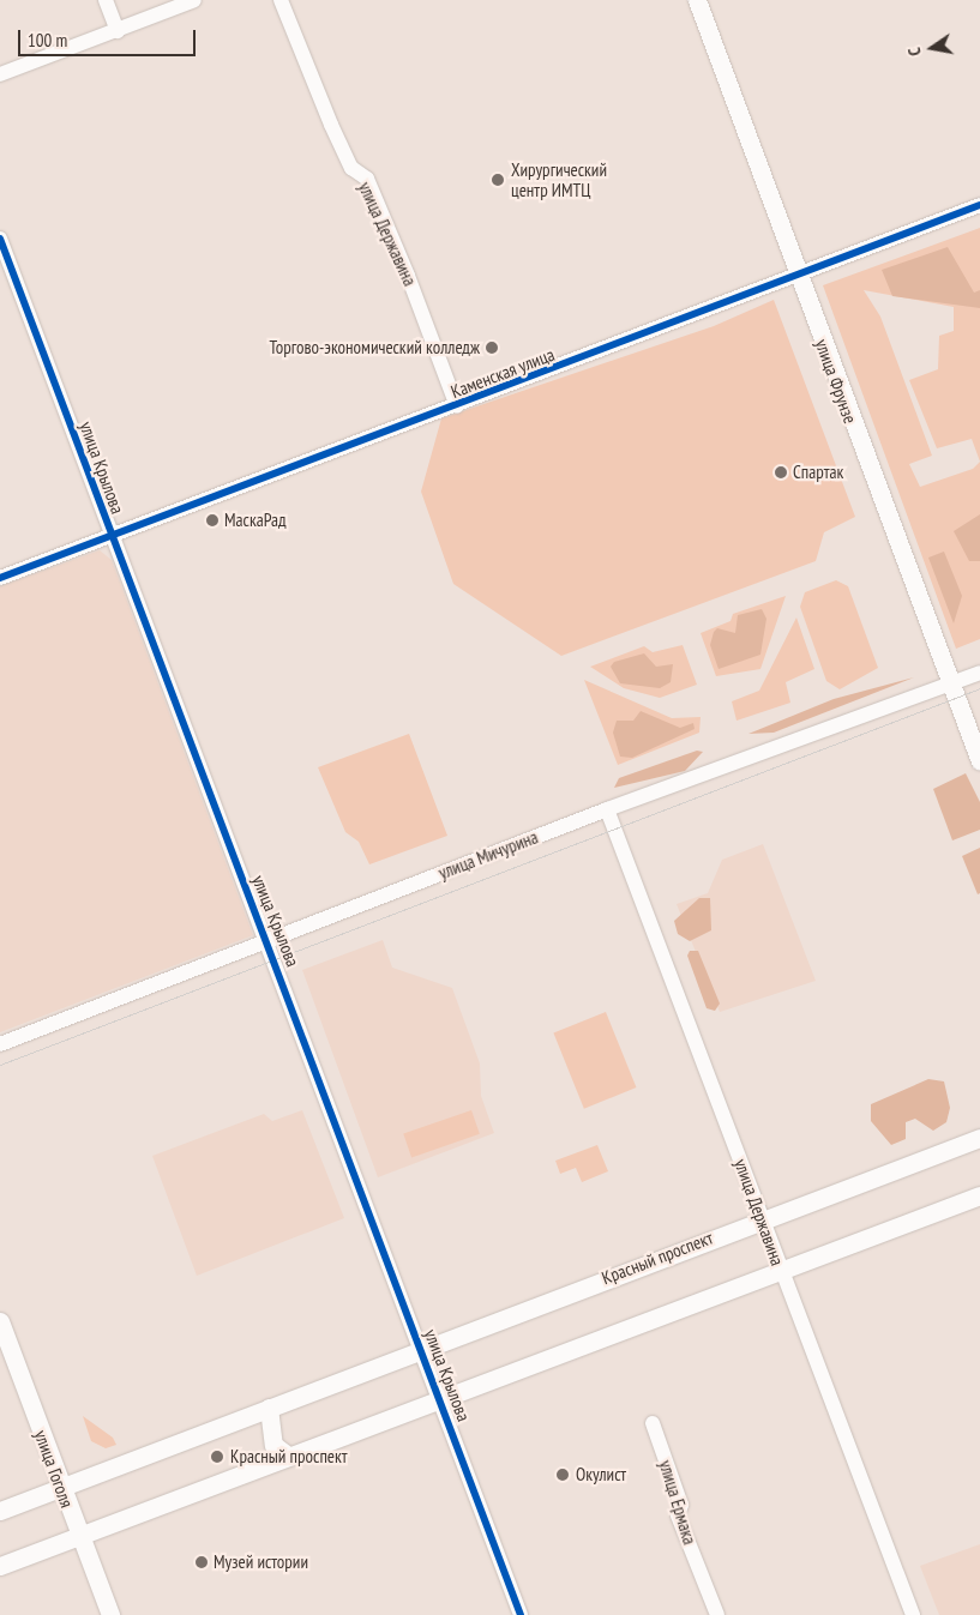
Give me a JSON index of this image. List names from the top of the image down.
{
  "streets": {
    "main road": ["улица Фрунзе", "Красный проспект", "улица Гоголя"],
    "street": [
      "улица Державина",
      "Каменская улица",
      "улица Крылова",
      "улица Мичурина",
      "улица Ермака"
    ]
  },
  "crossings": [
    ["улица Державина", "Каменская улица"],
    ["улица Державина", "улица Мичурина"],
    ["улица Державина", "Красный проспект"],
    ["Каменская улица", "улица Фрунзе"],
    ["Каменская улица", "улица Крылова"],
    ["улица Фрунзе", "улица Мичурина"],
    ["улица Крылова", "улица Мичурина"],
    ["улица Крылова", "Красный проспект"],
    ["Красный проспект", "улица Гоголя"]
  ],
  "places": [
    "Хирургический центр ИМТЦ",
    "Торгово-экономический колледж",
    "Спартак",
    "МаскаРад",
    "Красный проспект",
    "Окулист",
    "Музей истории"
  ],
  "scale_bar": "100 m",
  "north": "left"
}
